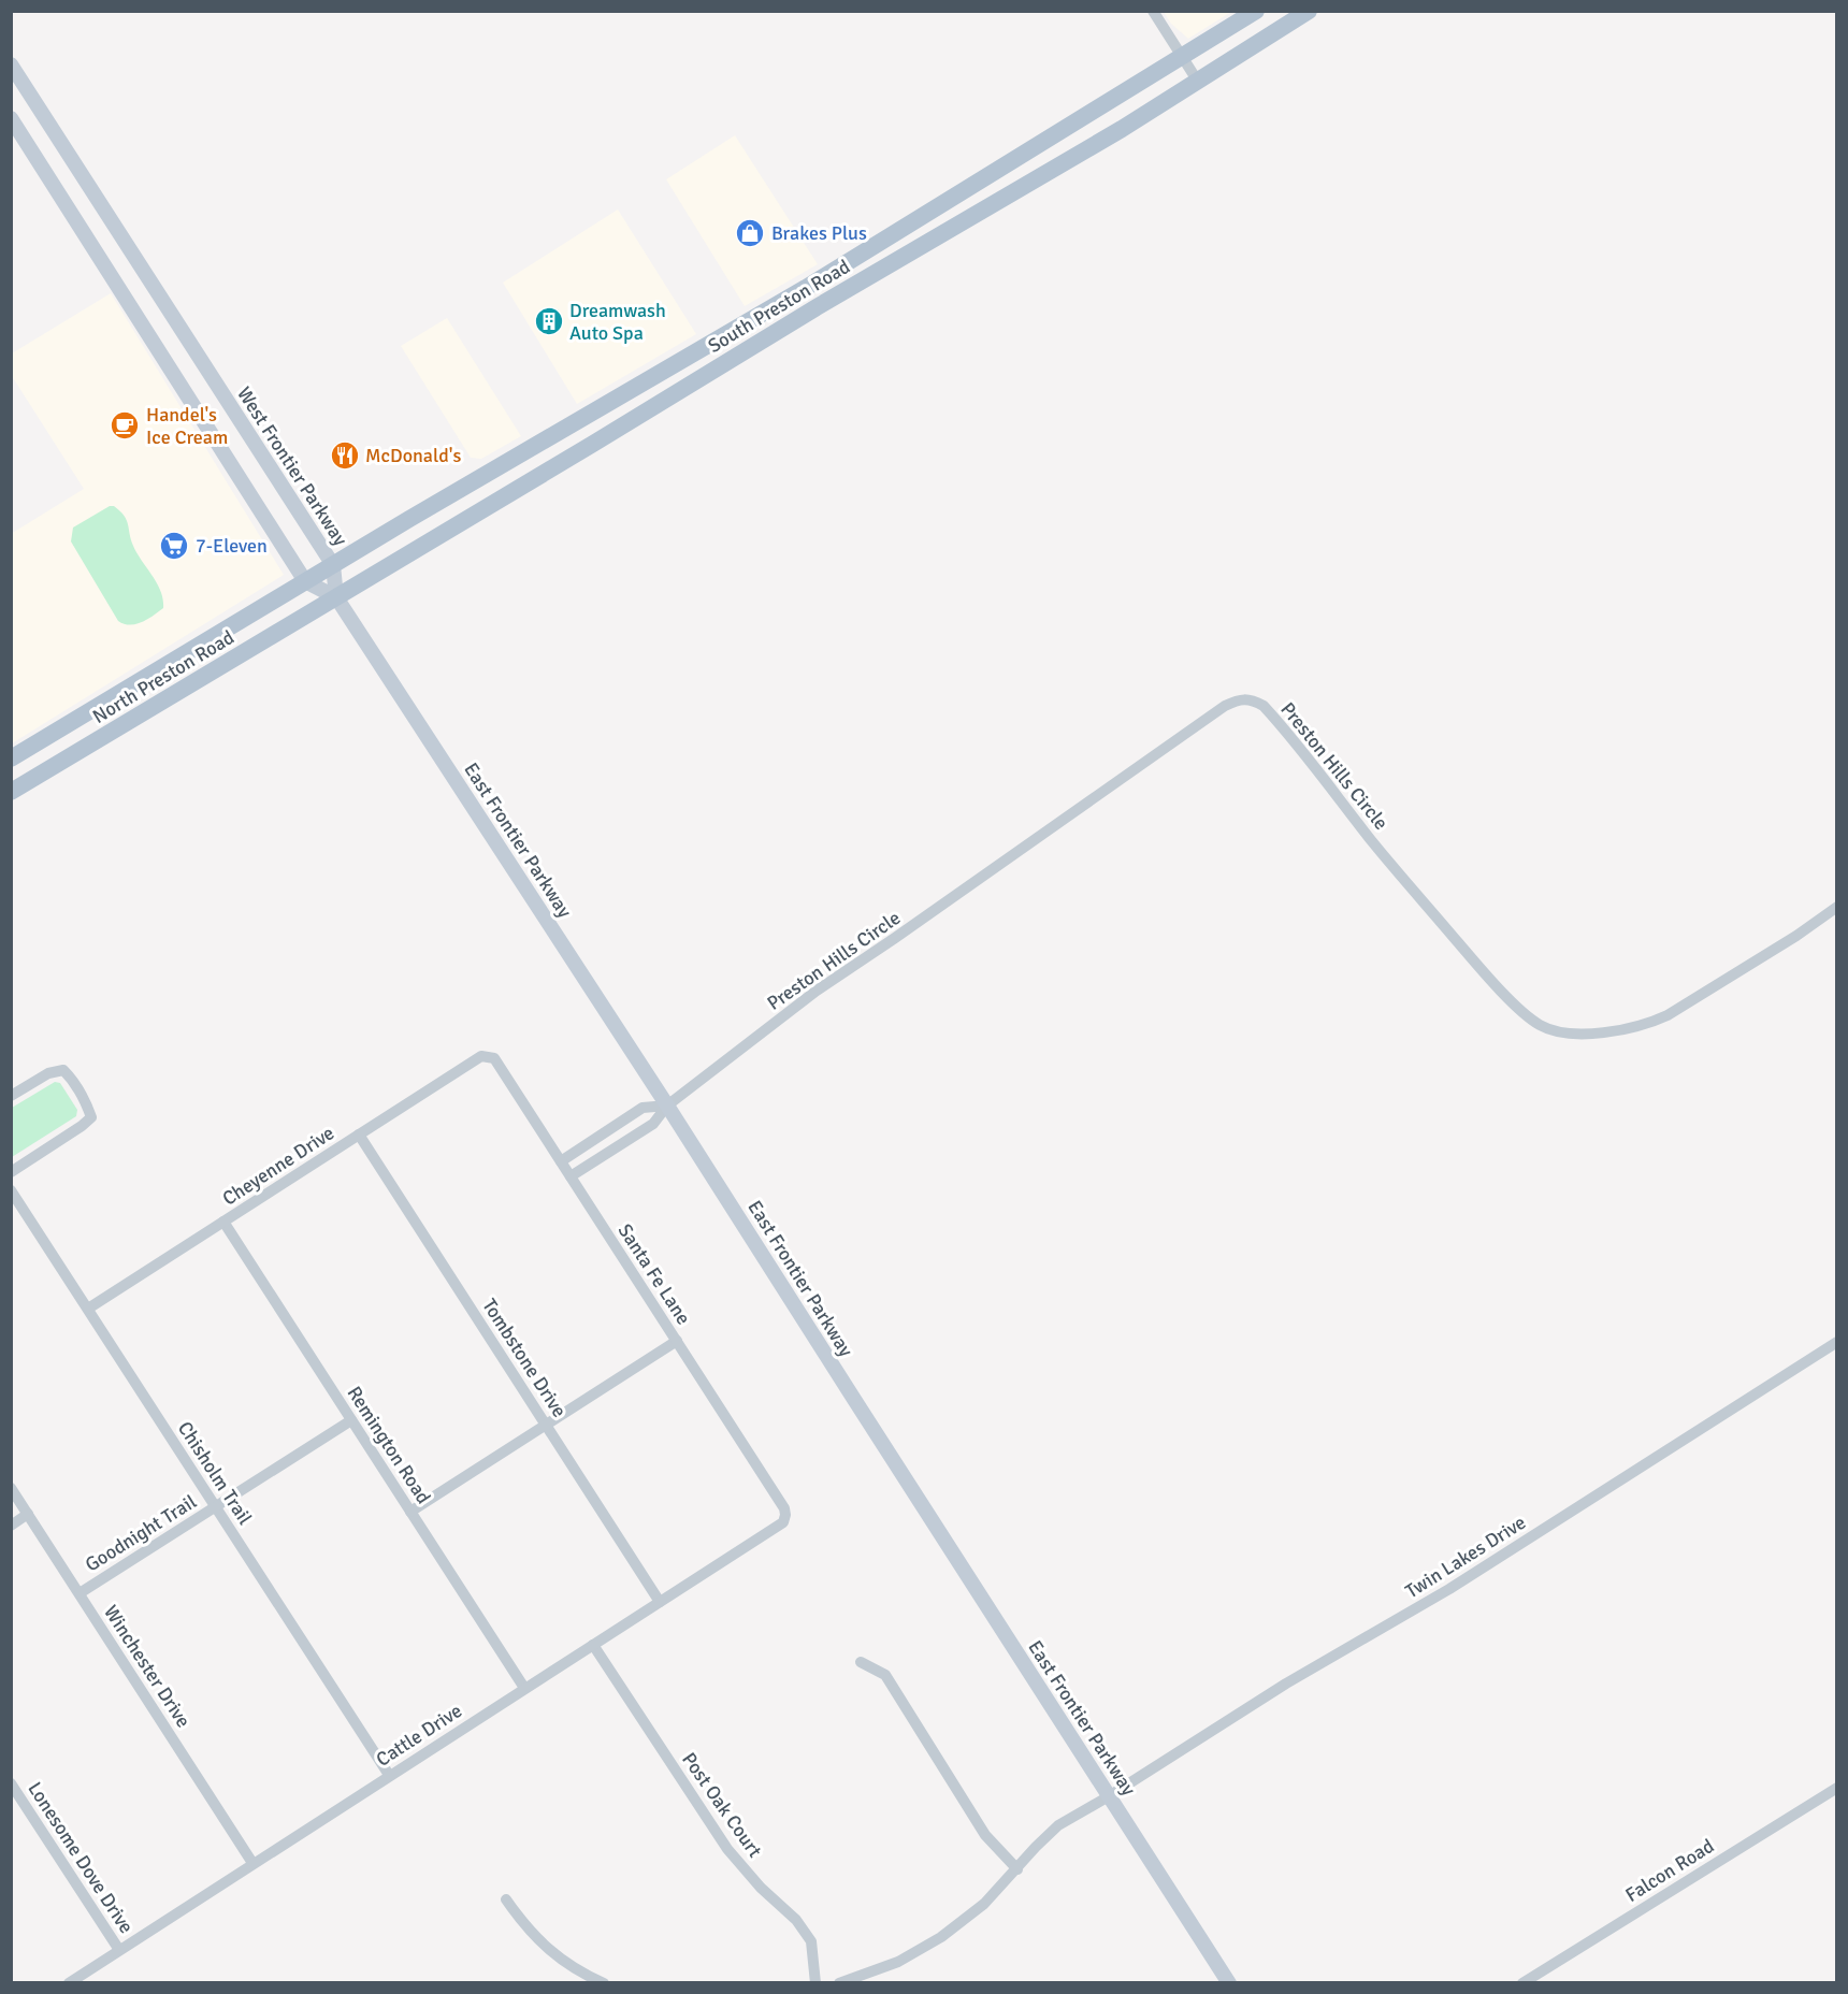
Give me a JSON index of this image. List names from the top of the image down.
{
  "streets": {
    "main road": ["South Preston Road", "North Preston Road"],
    "street": [
      "West Frontier Parkway",
      "Preston Hills Circle",
      "East Frontier Parkway",
      "Cheyenne Drive",
      "Santa Fe Lane",
      "Tombstone Drive",
      "Remington Road",
      "Chisholm Trail",
      "Goodnight Trail",
      "Twin Lakes Drive",
      "Winchester Drive",
      "Cattle Drive",
      "Post Oak Court",
      "Lonesome Dove Drive",
      "Falcon Road"
    ]
  },
  "crossings": [
    ["South Preston Road", "West Frontier Parkway"],
    ["South Preston Road", "North Preston Road"],
    ["South Preston Road", "East Frontier Parkway"],
    ["West Frontier Parkway", "North Preston Road"],
    ["West Frontier Parkway", "East Frontier Parkway"],
    ["North Preston Road", "East Frontier Parkway"],
    ["Preston Hills Circle", "East Frontier Parkway"],
    ["East Frontier Parkway", "Twin Lakes Drive"],
    ["Cheyenne Drive", "Santa Fe Lane"],
    ["Cheyenne Drive", "Tombstone Drive"],
    ["Cheyenne Drive", "Remington Road"],
    ["Cheyenne Drive", "Chisholm Trail"],
    ["Santa Fe Lane", "Cattle Drive"],
    ["Tombstone Drive", "Cattle Drive"],
    ["Remington Road", "Goodnight Trail"],
    ["Remington Road", "Cattle Drive"],
    ["Chisholm Trail", "Goodnight Trail"],
    ["Chisholm Trail", "Cattle Drive"],
    ["Goodnight Trail", "Winchester Drive"],
    ["Winchester Drive", "Cattle Drive"],
    ["Cattle Drive", "Post Oak Court"],
    ["Cattle Drive", "Lonesome Dove Drive"]
  ],
  "places": {
    "shop": ["Brakes Plus"],
    "building": ["Dreamwash Auto Spa"],
    "cafe": ["Handel's Ice Cream"],
    "restaurant": ["McDonald's"],
    "supermarket": ["7-Eleven"]
  }
}
